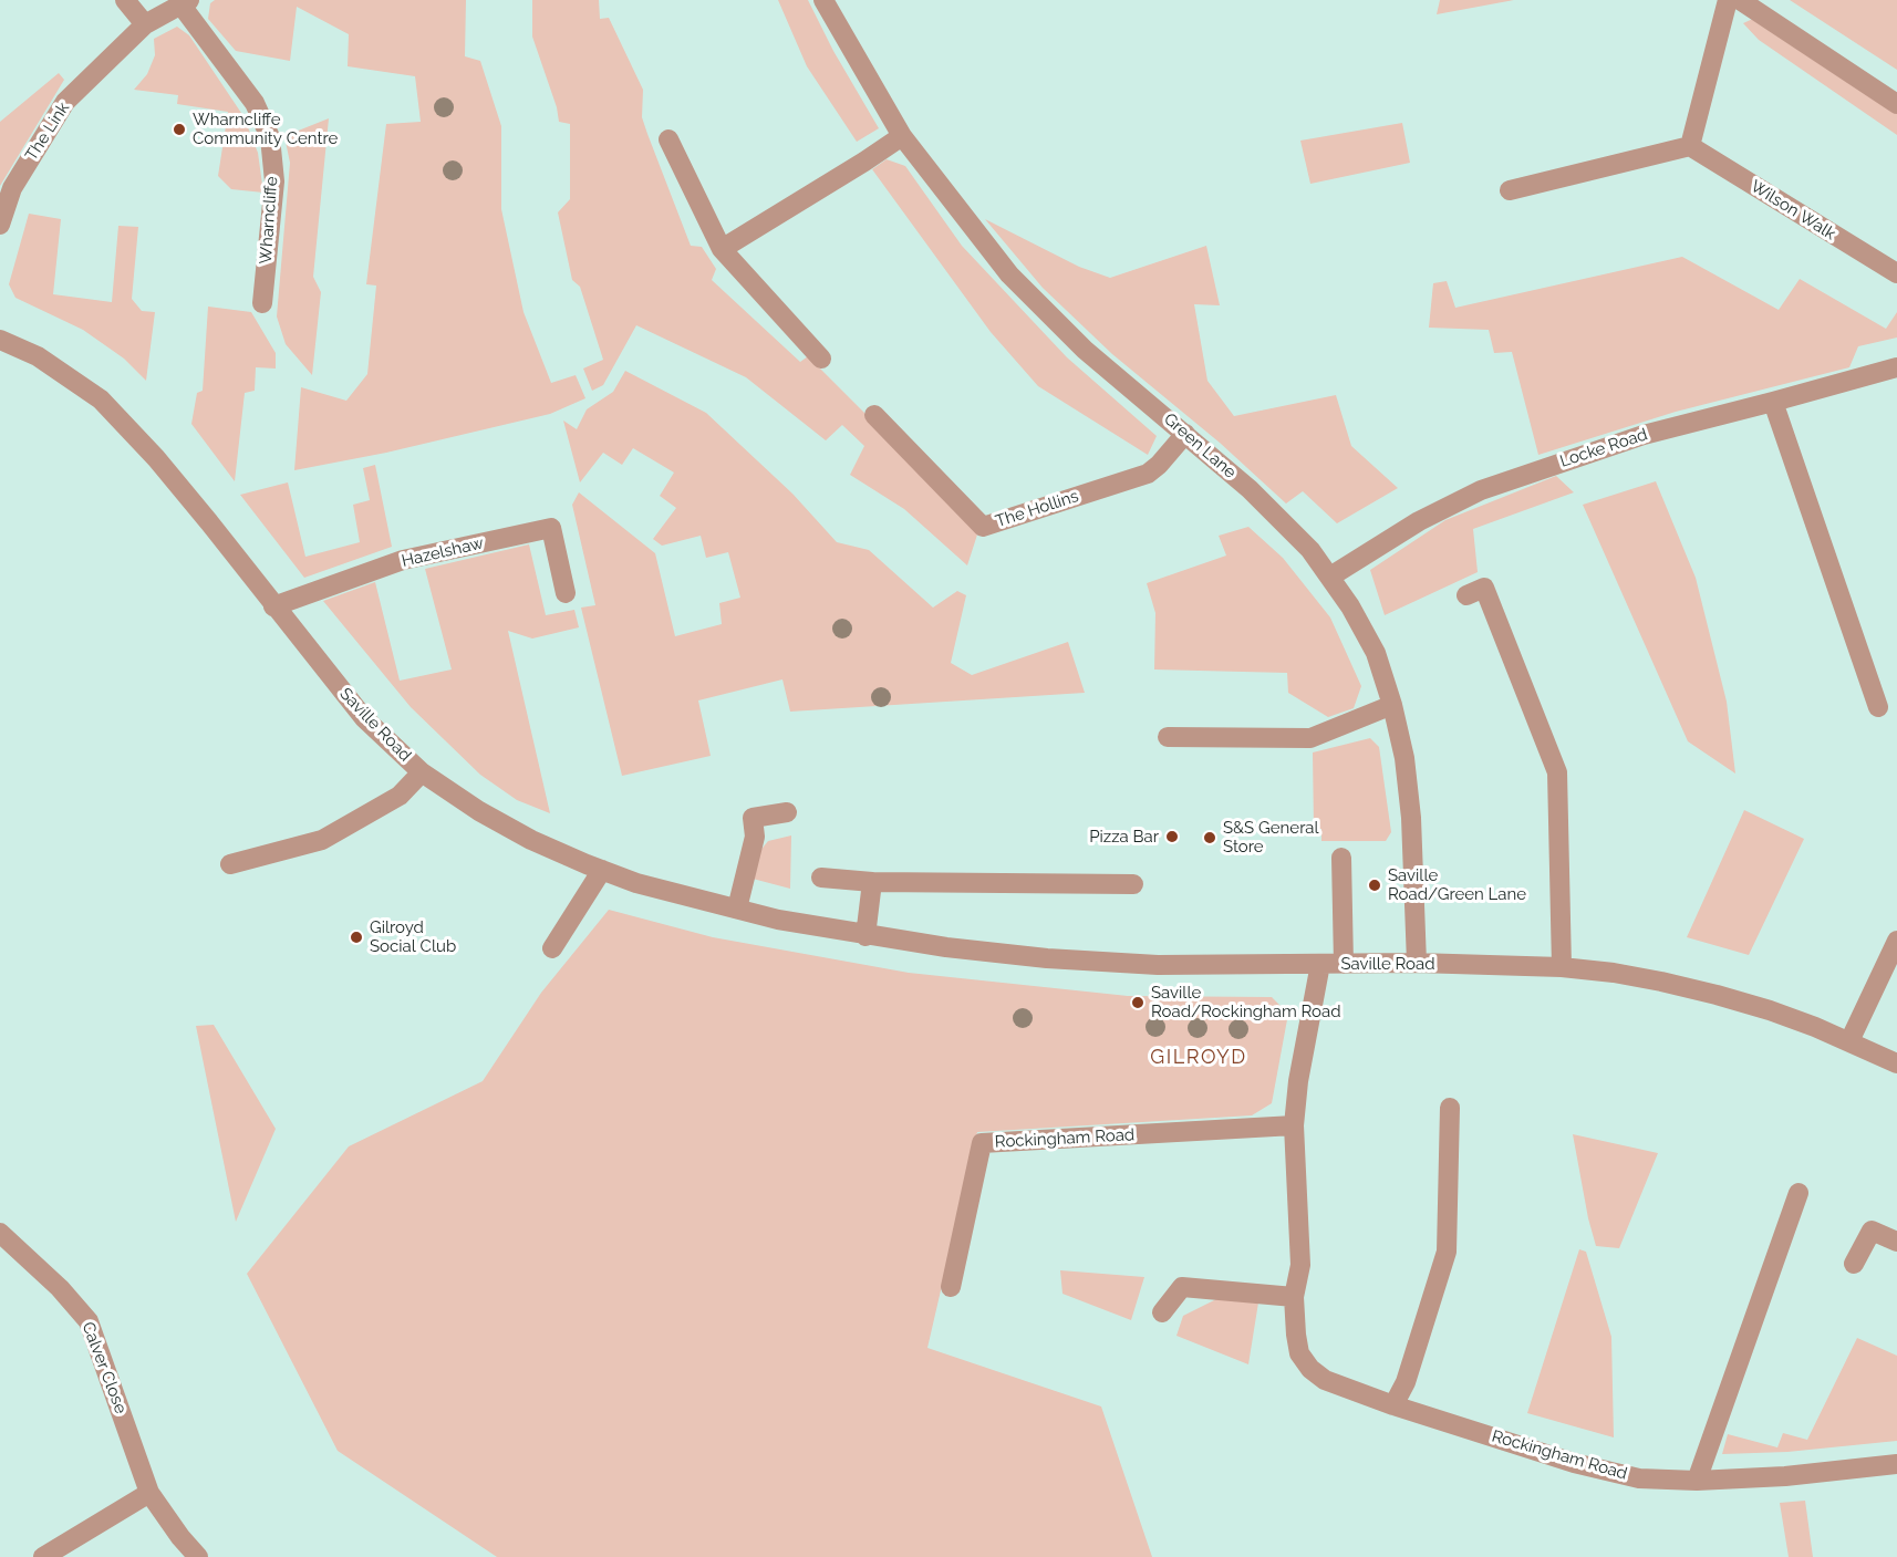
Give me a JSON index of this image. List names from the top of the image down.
{
  "streets": {
    "street": [
      "The Link",
      "Wilson Walk",
      "Wharncliffe",
      "Green Lane",
      "Locke Road",
      "The Hollins",
      "Hazelshaw",
      "Saville Road",
      "Rockingham Road",
      "Calver Close"
    ]
  },
  "crossings": [
    ["The Link", "Wharncliffe"],
    ["Green Lane", "Locke Road"],
    ["Green Lane", "The Hollins"],
    ["Green Lane", "Saville Road"],
    ["Hazelshaw", "Saville Road"],
    ["Saville Road", "Rockingham Road"]
  ],
  "districts": ["GILROYD"],
  "places": [
    "Wharncliffe Community Centre",
    "Pizza Bar",
    "S&S General Store",
    "Saville Road/Green Lane",
    "Gilroyd Social Club",
    "Saville Road/Rockingham Road"
  ]
}
